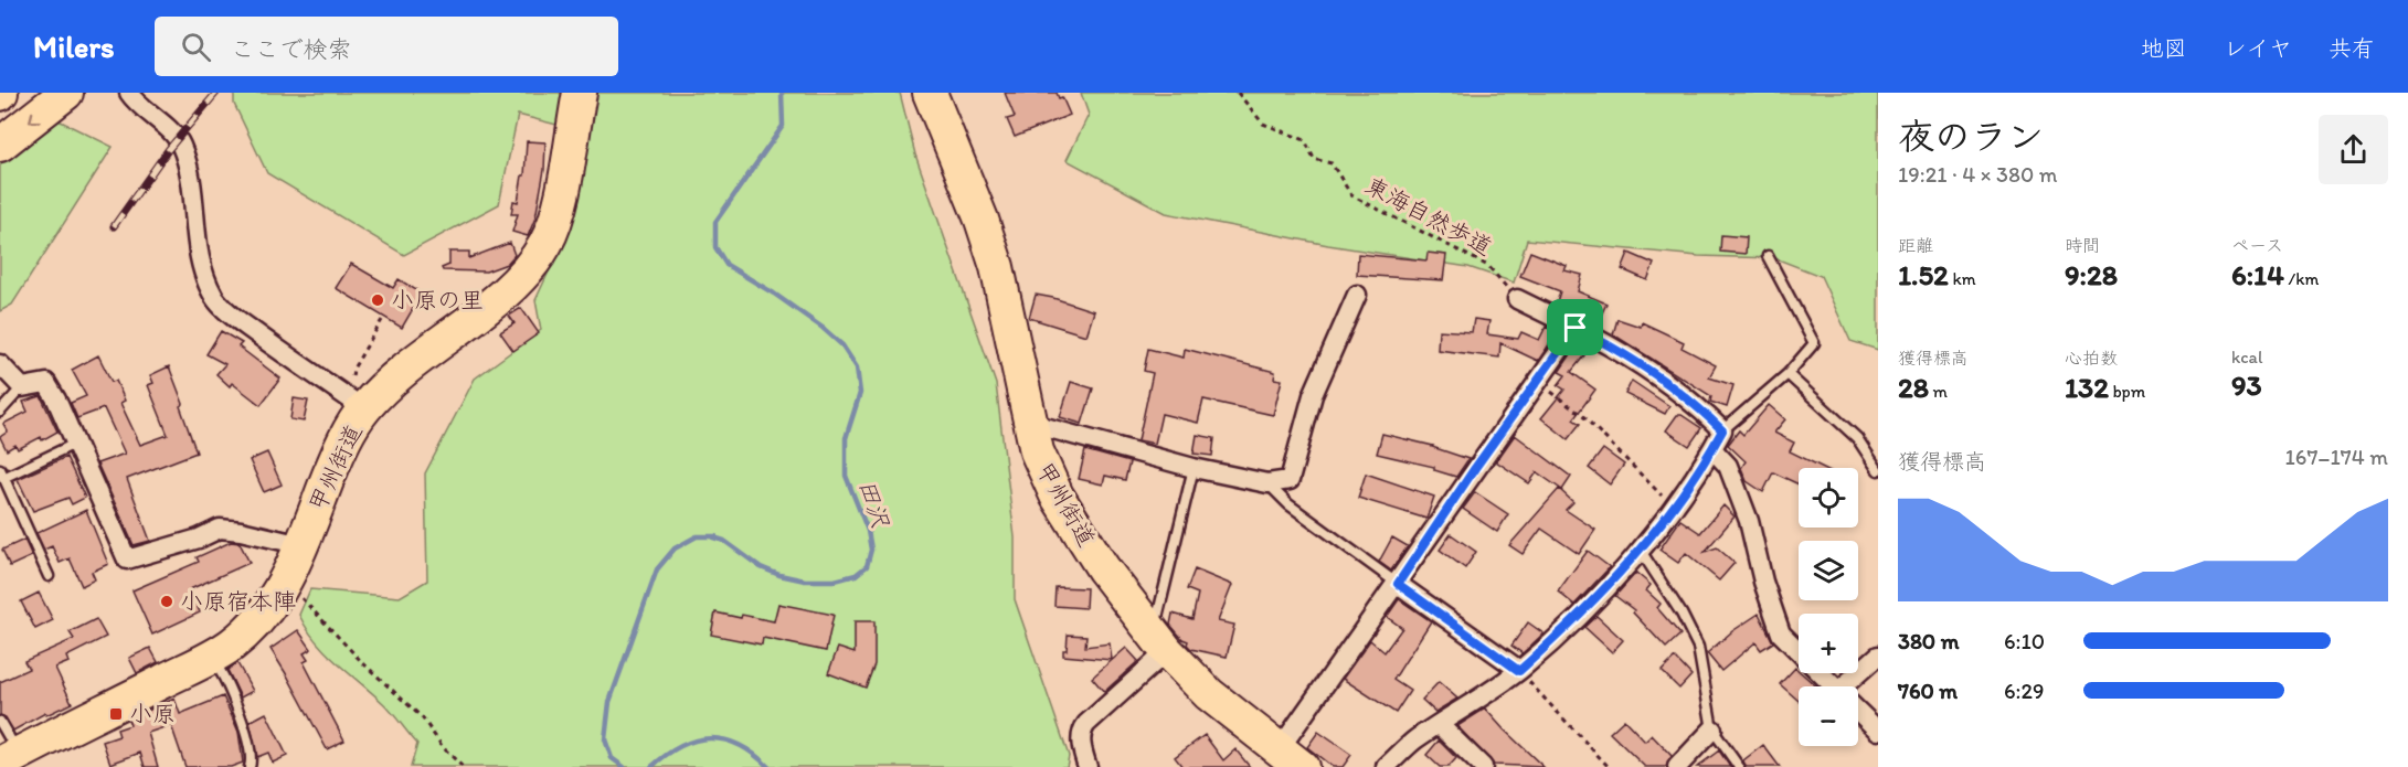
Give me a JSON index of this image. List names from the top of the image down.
{
  "streets": {
    "highway": ["甲州街道"],
    "path": ["東海自然歩道"]
  },
  "water": ["田沢"],
  "places": {
    "other": ["小原の里", "小原宿本陣"],
    "transit": ["小原"]
  },
  "page": {
    "header": "Milers",
    "search": "ここで検索",
    "nav": ["地図", "レイヤ", "共有"],
    "heading": ["夜のラン", "19:21 · 4 × 380 m"],
    "stats": [
      ["距離", "1.52 km"],
      ["時間", "9:28"],
      ["ペース", "6:14 /km"],
      ["獲得標高", "28 m"],
      ["心拍数", "132 bpm"],
      ["kcal", "93"]
    ],
    "chart": ["獲得標高", "167–174 m"],
    "map_buttons": ["+", "−"],
    "list": [
      {
        "name": "380 m",
        "note": "6:10"
      },
      {
        "name": "760 m",
        "note": "6:29"
      }
    ]
  }
}
